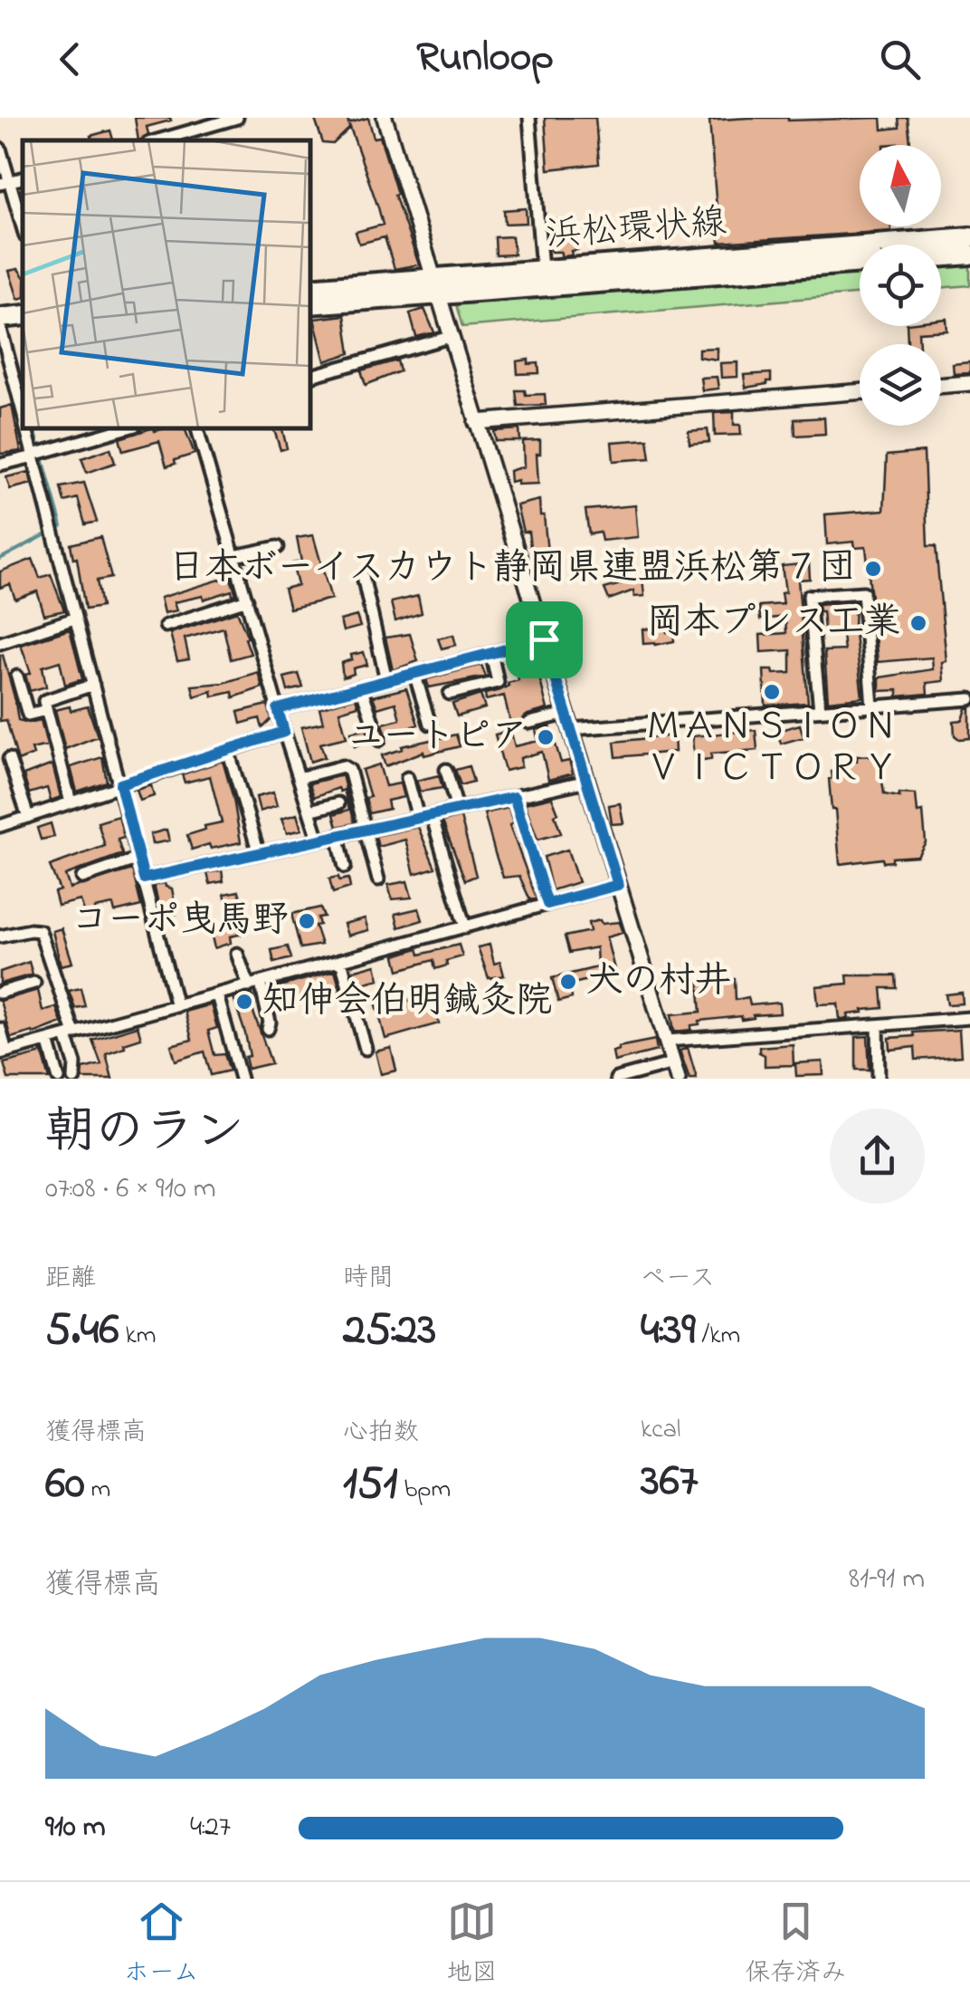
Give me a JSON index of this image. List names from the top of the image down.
{
  "streets": {
    "highway": ["浜松環状線"]
  },
  "places": [
    "日本ボーイスカウト静岡県連盟浜松第７団",
    "岡本プレス工業",
    "ＭＡＮＳＩＯＮ ＶＩＣＴＯＲＹ",
    "ユートピア",
    "コーポ曳馬野",
    "犬の村井",
    "知伸会伯明鍼灸院"
  ],
  "north": "top",
  "page": {
    "header": "Runloop",
    "heading": ["朝のラン", "07:08 · 6 × 910 m"],
    "stats": [
      ["距離", "5.46 km"],
      ["時間", "25:23"],
      ["ペース", "4:39 /km"],
      ["獲得標高", "60 m"],
      ["心拍数", "151 bpm"],
      ["kcal", "367"]
    ],
    "chart": ["獲得標高", "81–91 m"],
    "list": [
      {
        "name": "910 m",
        "note": "4:27"
      }
    ],
    "tabs": ["ホーム", "地図", "保存済み"]
  }
}
